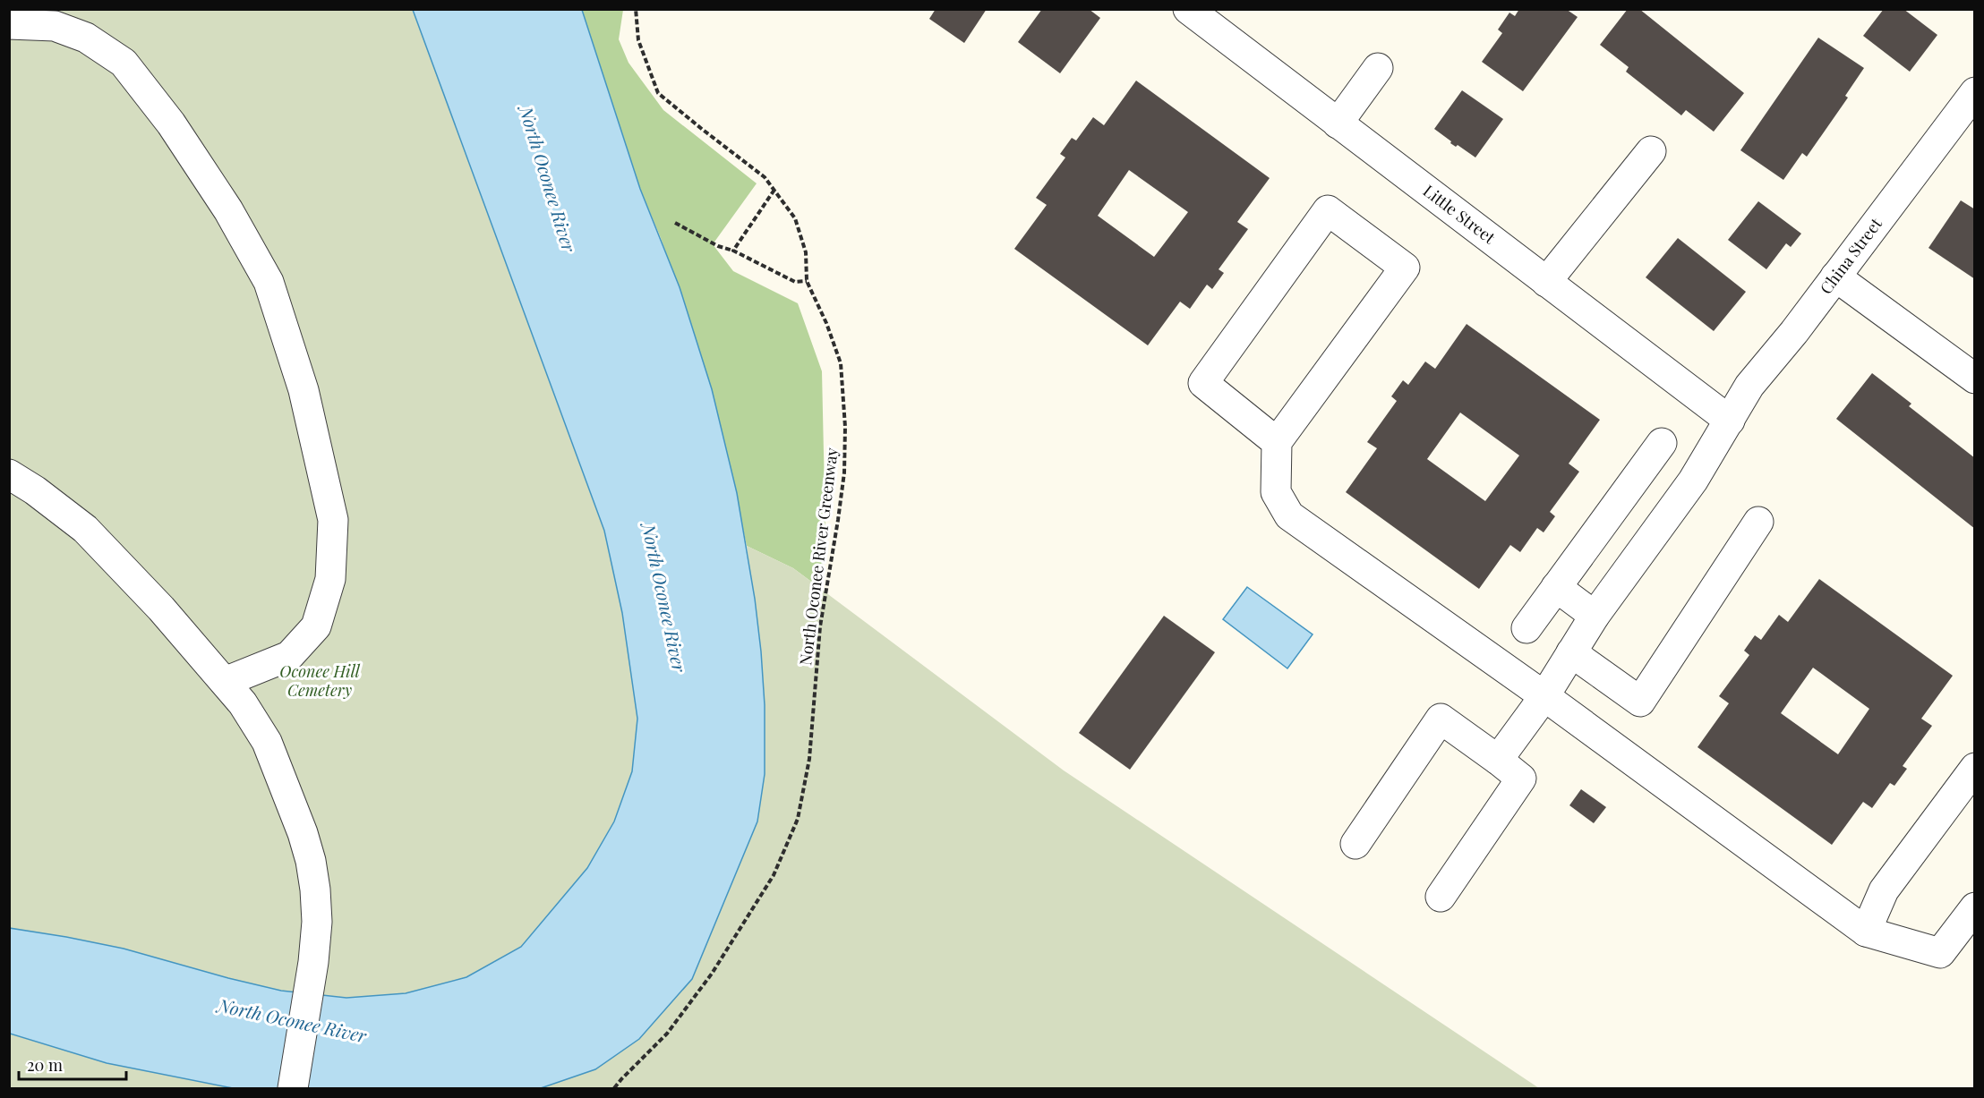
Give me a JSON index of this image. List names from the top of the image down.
{
  "streets": {
    "street": ["Little Street", "China Street"],
    "path": ["North Oconee River Greenway"]
  },
  "crossings": [
    ["Little Street", "China Street"]
  ],
  "water": ["North Oconee River"],
  "parks": ["Oconee Hill Cemetery"],
  "scale_bar": "20 m"
}
